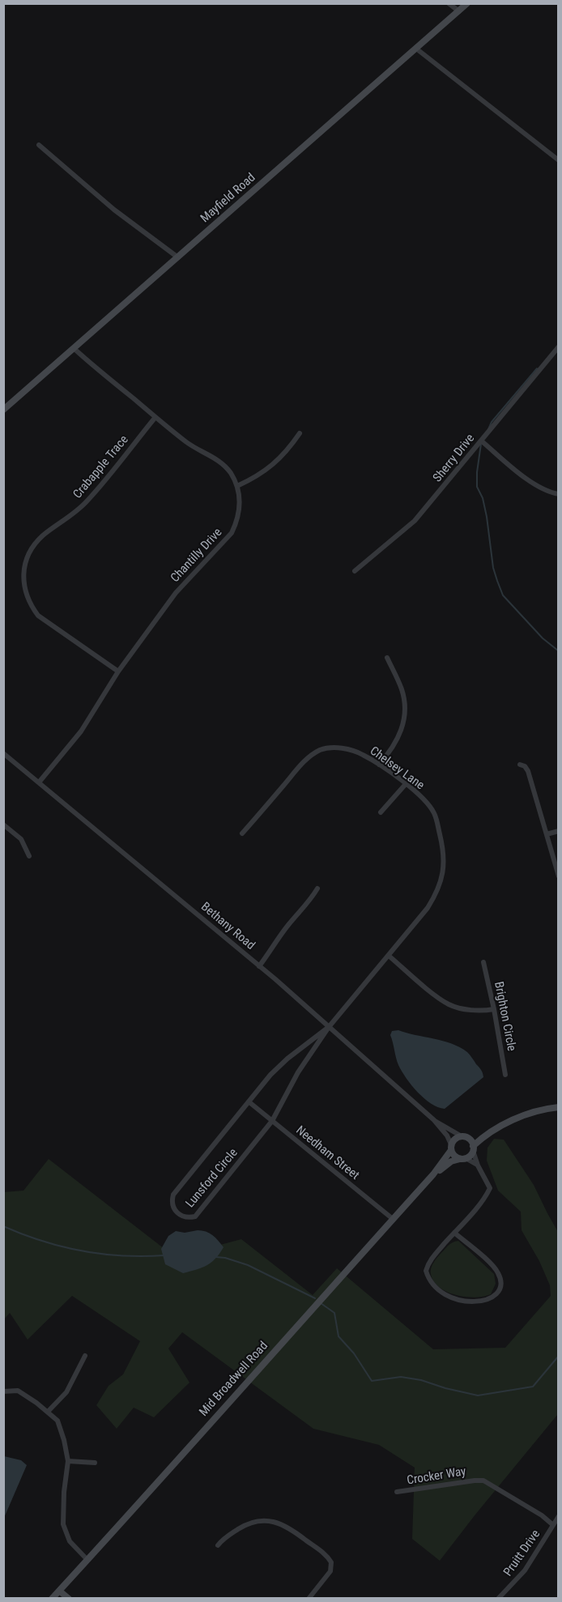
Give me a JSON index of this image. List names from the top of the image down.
{
  "streets": {
    "street": [
      "Mayfield Road",
      "Sherry Drive",
      "Crabapple Trace",
      "Chantilly Drive",
      "Chelsey Lane",
      "Bethany Road",
      "Brighton Circle",
      "Needham Street",
      "Lunsford Circle",
      "Mid Broadwell Road",
      "Crocker Way",
      "Pruitt Drive"
    ]
  },
  "crossings": [
    ["Mayfield Road", "Chantilly Drive"],
    ["Crabapple Trace", "Chantilly Drive"],
    ["Chantilly Drive", "Bethany Road"],
    ["Chelsey Lane", "Bethany Road"],
    ["Chelsey Lane", "Lunsford Circle"],
    ["Bethany Road", "Lunsford Circle"],
    ["Bethany Road", "Mid Broadwell Road"],
    ["Needham Street", "Lunsford Circle"],
    ["Needham Street", "Mid Broadwell Road"],
    ["Crocker Way", "Pruitt Drive"]
  ]
}
